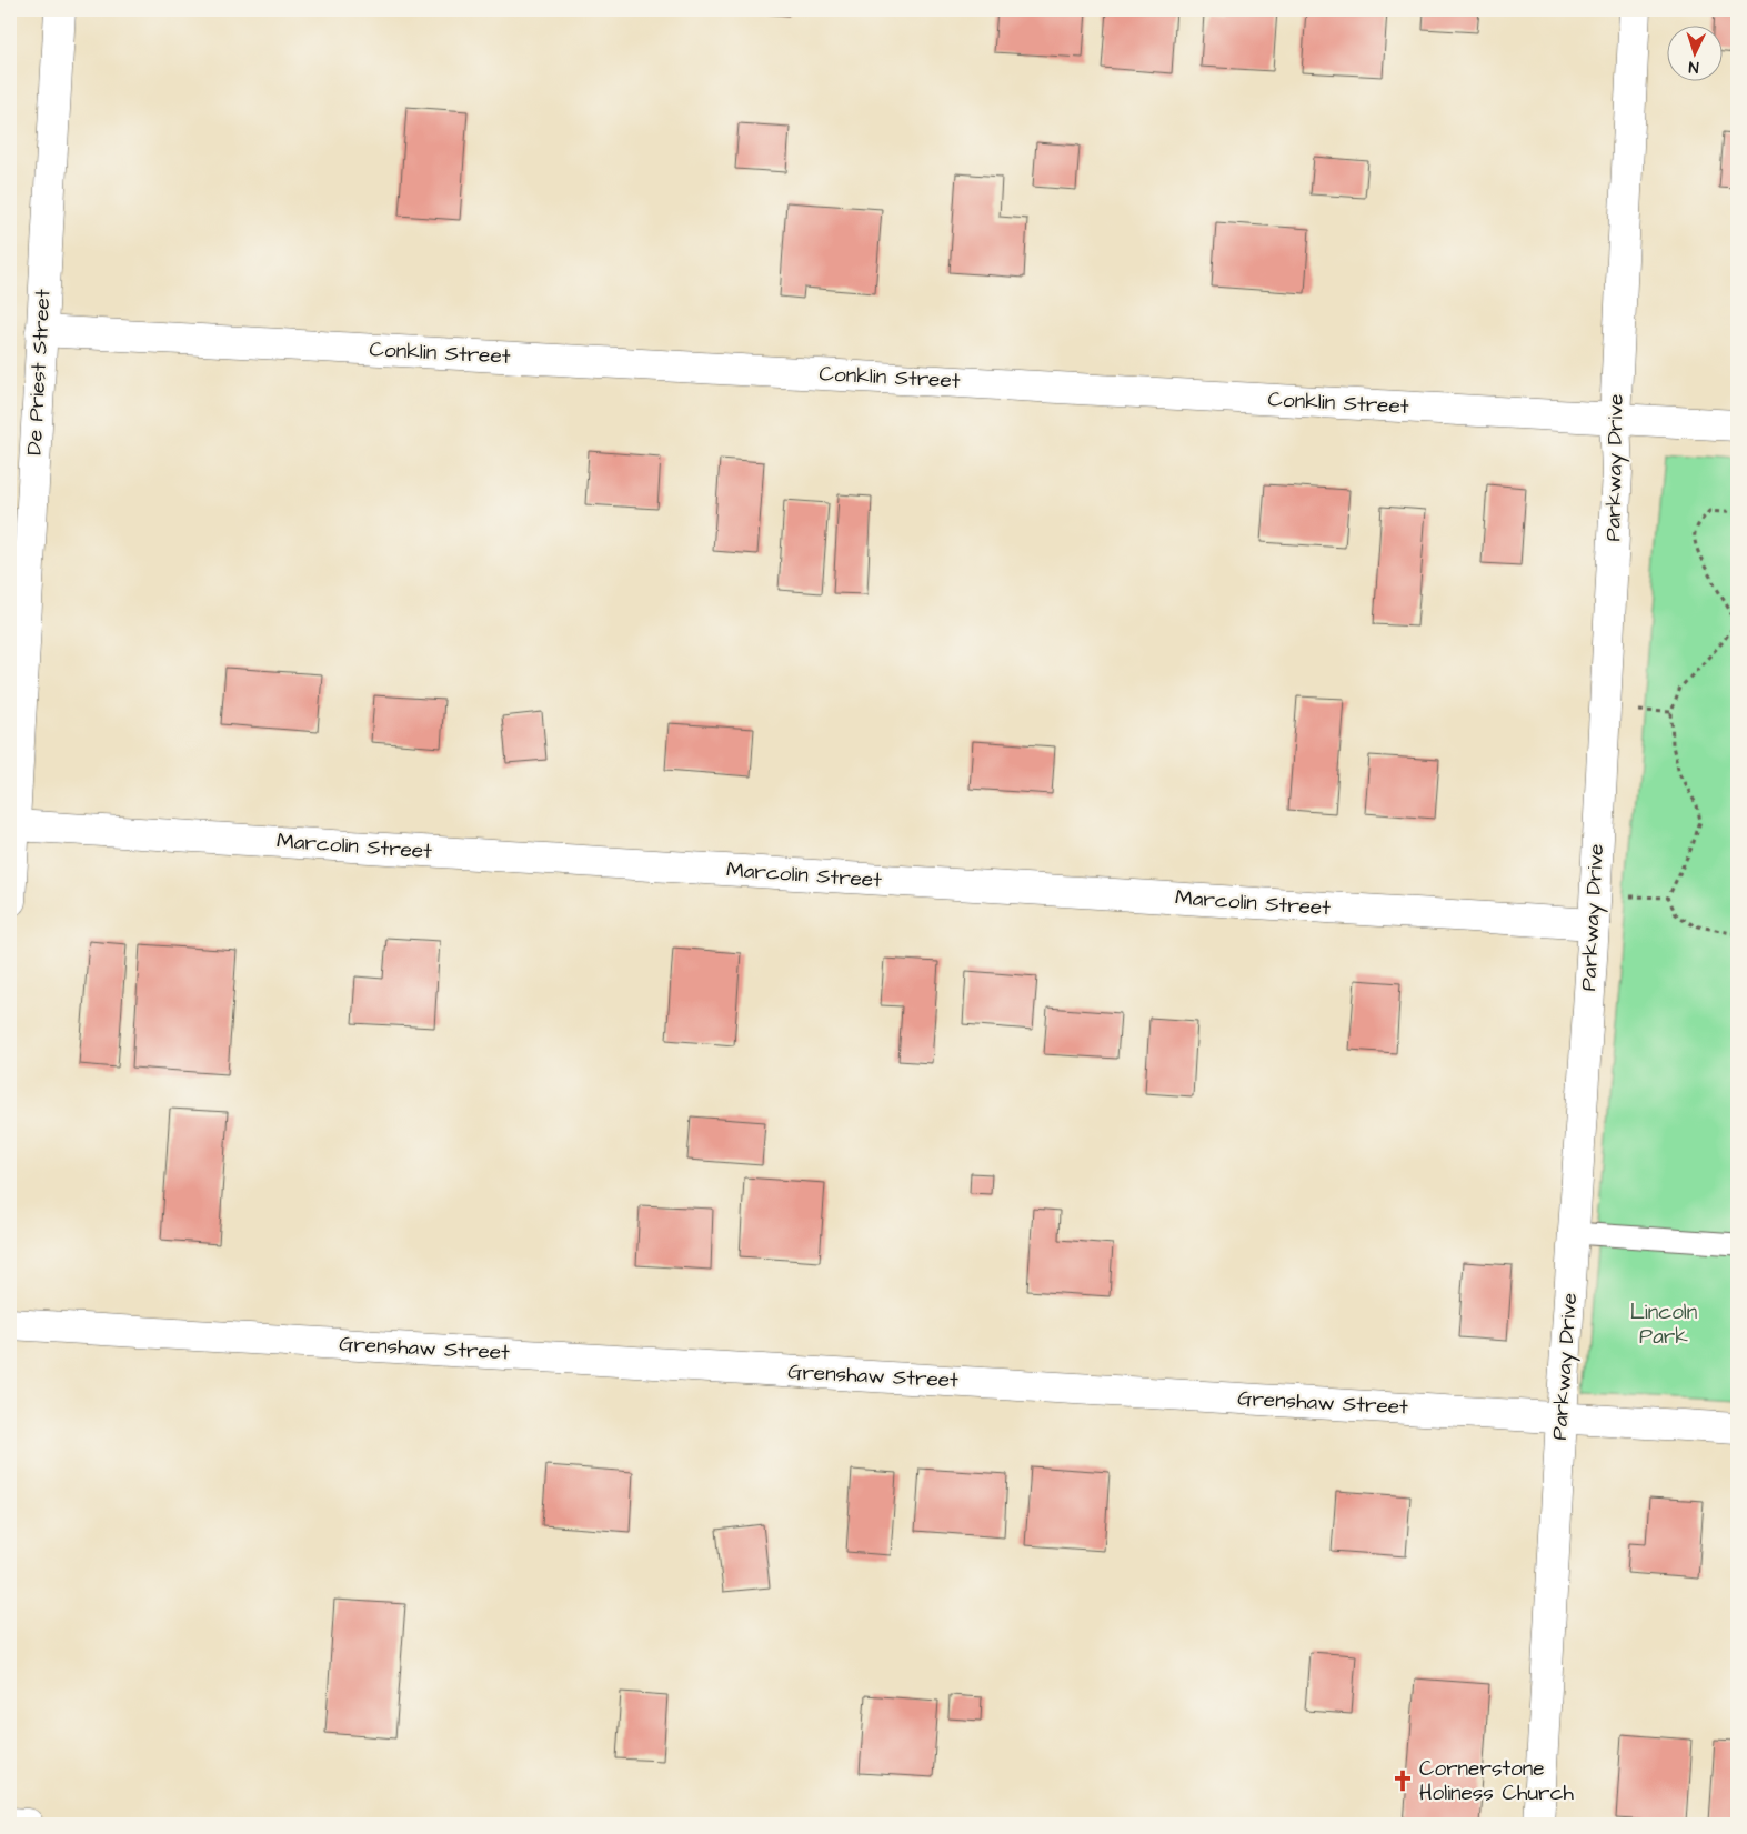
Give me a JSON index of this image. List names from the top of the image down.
{
  "streets": {
    "street": [
      "Conklin Street",
      "De Priest Street",
      "Parkway Drive",
      "Marcolin Street",
      "Grenshaw Street"
    ]
  },
  "crossings": [
    ["Conklin Street", "De Priest Street"],
    ["Conklin Street", "Parkway Drive"],
    ["De Priest Street", "Marcolin Street"],
    ["Parkway Drive", "Marcolin Street"],
    ["Parkway Drive", "Grenshaw Street"]
  ],
  "parks": ["Lincoln Park"],
  "places": {
    "church": ["Cornerstone Holiness Church"]
  },
  "north": "bottom"
}
